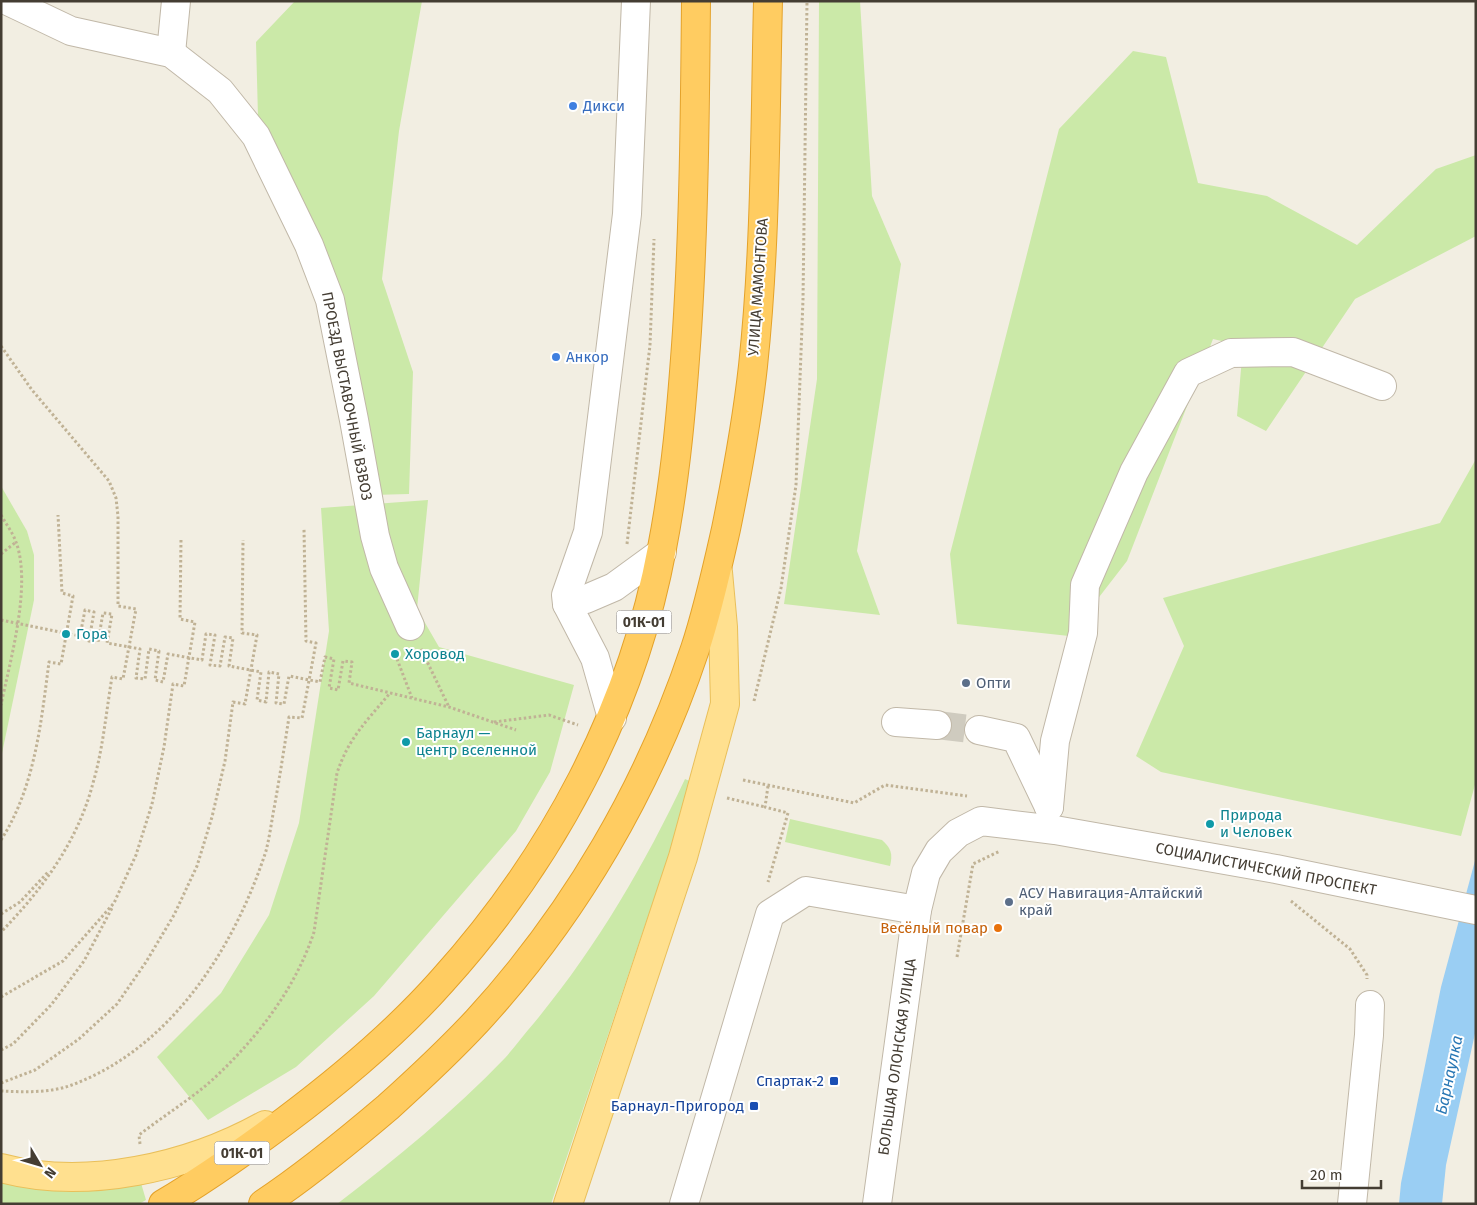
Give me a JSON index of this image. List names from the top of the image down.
{
  "streets": {
    "highway": ["УЛИЦА МАМОНТОВА", "01К-01"],
    "street": ["ПРОЕЗД ВЫСТАВОЧНЫЙ ВЗВОЗ", "СОЦИАЛИСТИЧЕСКИЙ ПРОСПЕКТ", "БОЛЬШАЯ ОЛОНСКАЯ УЛИЦА"]
  },
  "crossings": [
    ["СОЦИАЛИСТИЧЕСКИЙ ПРОСПЕКТ", "БОЛЬШАЯ ОЛОНСКАЯ УЛИЦА"]
  ],
  "water": ["Барнаулка"],
  "places": {
    "other": [
      "Дикси",
      "Анкор",
      "Гора",
      "Хоровод",
      "Опти",
      "Барнаул — центр вселенной",
      "Природа и Человек",
      "АСУ Навигация-Алтайский край",
      "Весёлый повар"
    ],
    "transit": ["Спартак-2", "Барнаул-Пригород"]
  },
  "scale_bar": "20 m",
  "north": "bottom right"
}
